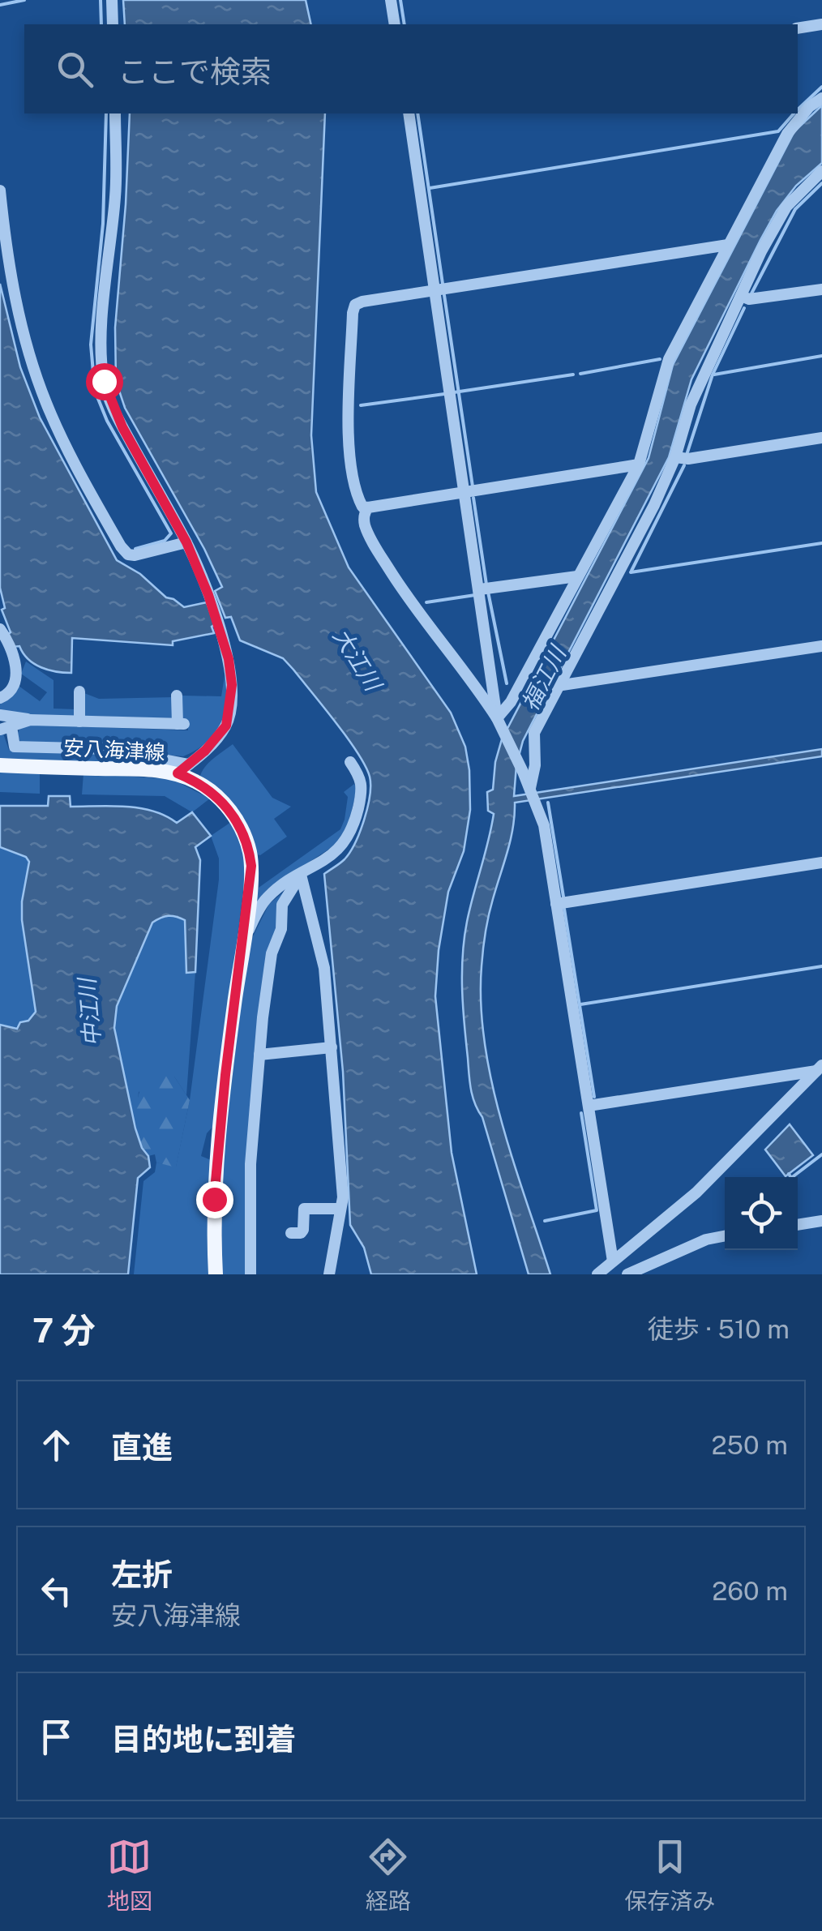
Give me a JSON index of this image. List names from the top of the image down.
{
  "streets": {
    "main road": ["安八海津線"]
  },
  "water": ["大江川", "福江川", "中江川"],
  "page": {
    "search": "ここで検索",
    "heading": ["7 分", "徒歩 · 510 m"],
    "list": [
      ["直進", "250 m"],
      ["左折", "安八海津線", "260 m"],
      "目的地に到着"
    ],
    "nav": ["地図", "経路", "保存済み"]
  }
}
